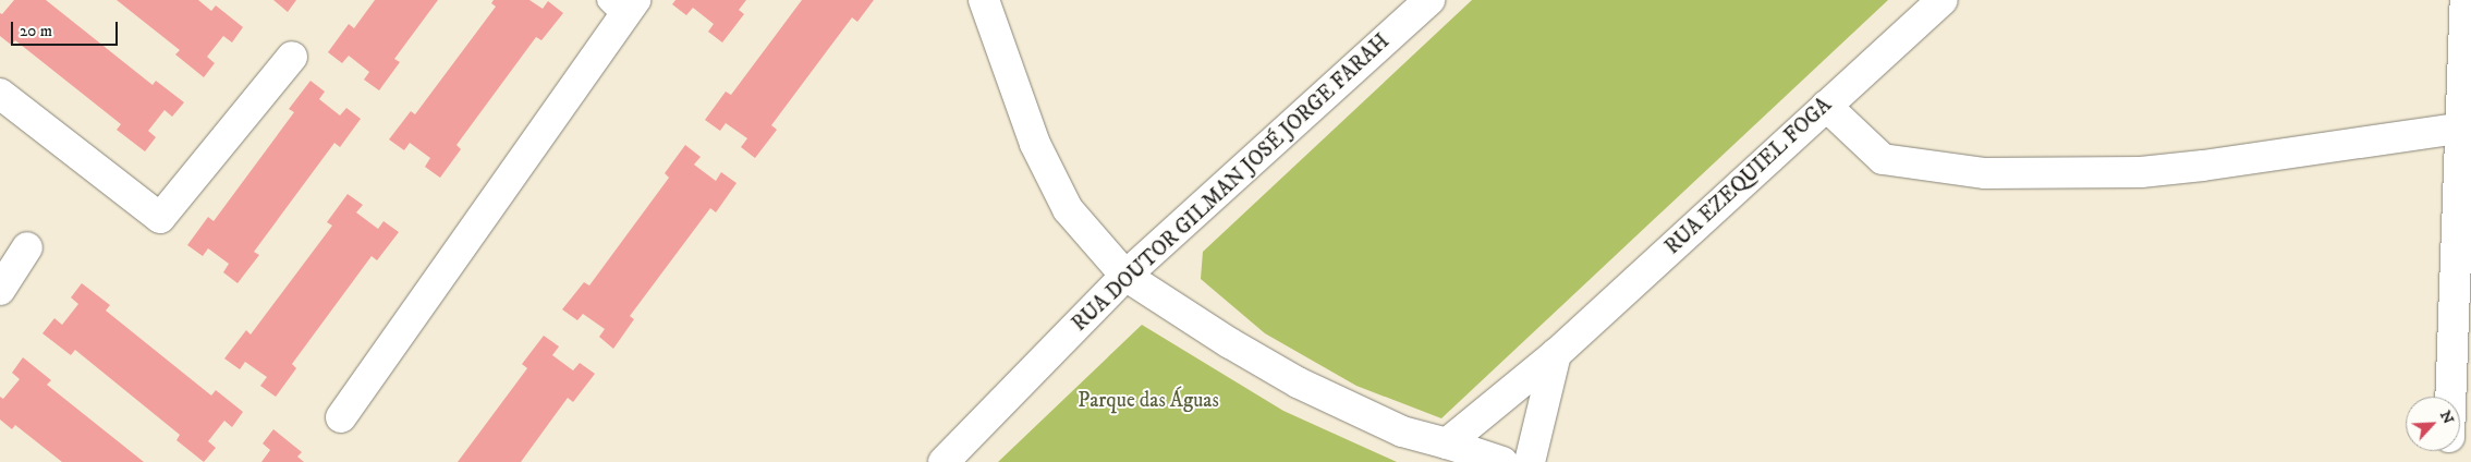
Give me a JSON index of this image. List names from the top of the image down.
{
  "streets": {
    "street": ["RUA EZEQUIEL FOGA", "RUA DOUTOR GILMAN JOSÉ JORGE FARAH"]
  },
  "parks": ["Parque das Águas"],
  "scale_bar": "20 m",
  "north": "top right"
}
